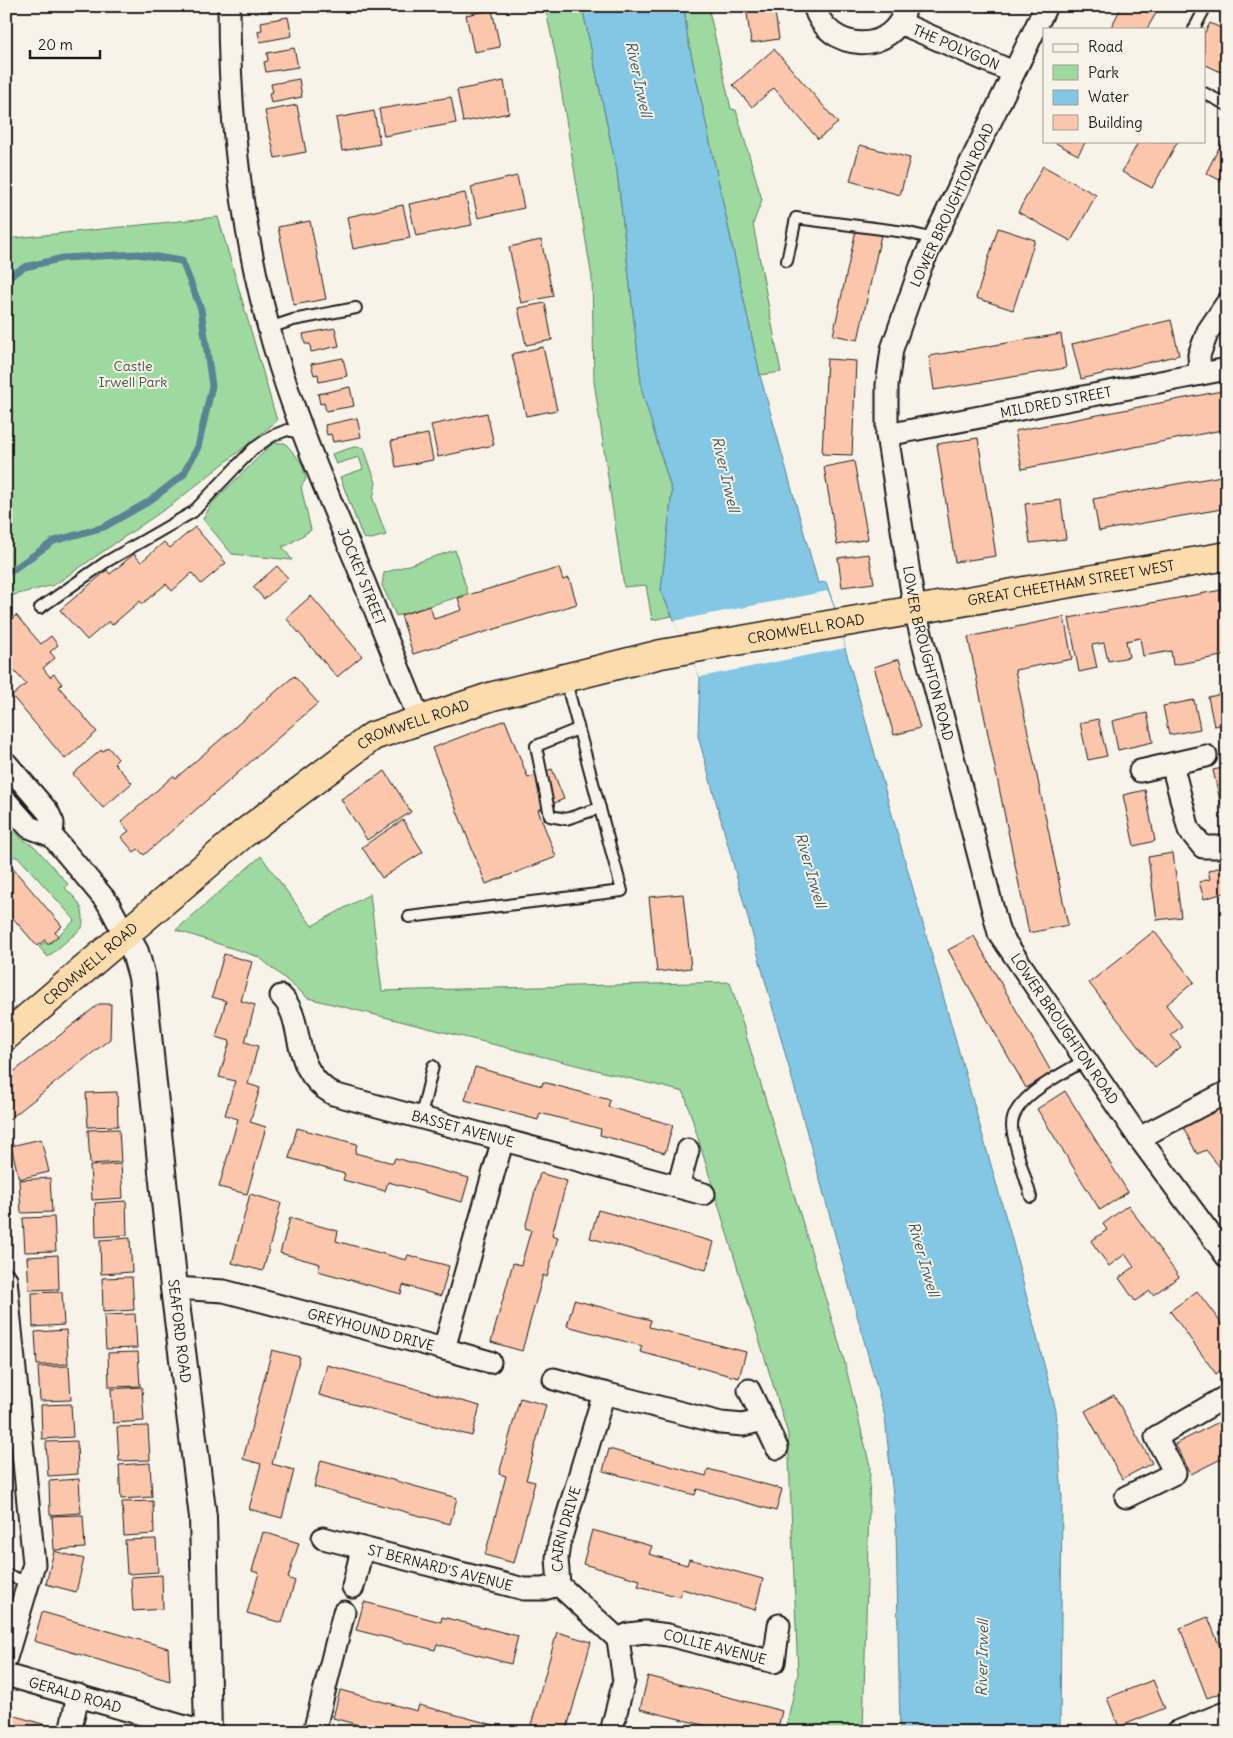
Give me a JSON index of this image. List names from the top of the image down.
{
  "streets": {
    "highway": ["GREAT CHEETHAM STREET WEST", "CROMWELL ROAD"],
    "street": [
      "THE POLYGON",
      "LOWER BROUGHTON ROAD",
      "MILDRED STREET",
      "JOCKEY STREET",
      "BASSET AVENUE",
      "SEAFORD ROAD",
      "GREYHOUND DRIVE",
      "CAIRN DRIVE",
      "ST BERNARD'S AVENUE",
      "COLLIE AVENUE",
      "GERALD ROAD"
    ]
  },
  "crossings": [
    ["THE POLYGON", "LOWER BROUGHTON ROAD"],
    ["LOWER BROUGHTON ROAD", "MILDRED STREET"],
    ["LOWER BROUGHTON ROAD", "GREAT CHEETHAM STREET WEST"],
    ["LOWER BROUGHTON ROAD", "CROMWELL ROAD"],
    ["JOCKEY STREET", "CROMWELL ROAD"],
    ["GREAT CHEETHAM STREET WEST", "CROMWELL ROAD"],
    ["CROMWELL ROAD", "SEAFORD ROAD"],
    ["BASSET AVENUE", "GREYHOUND DRIVE"],
    ["SEAFORD ROAD", "GREYHOUND DRIVE"],
    ["CAIRN DRIVE", "ST BERNARD'S AVENUE"],
    ["CAIRN DRIVE", "COLLIE AVENUE"]
  ],
  "water": ["River Irwell"],
  "parks": ["Castle Irwell Park"],
  "legend": [
    "Road",
    "Park",
    "Water",
    "Building"
  ],
  "scale_bar": "20 m"
}
